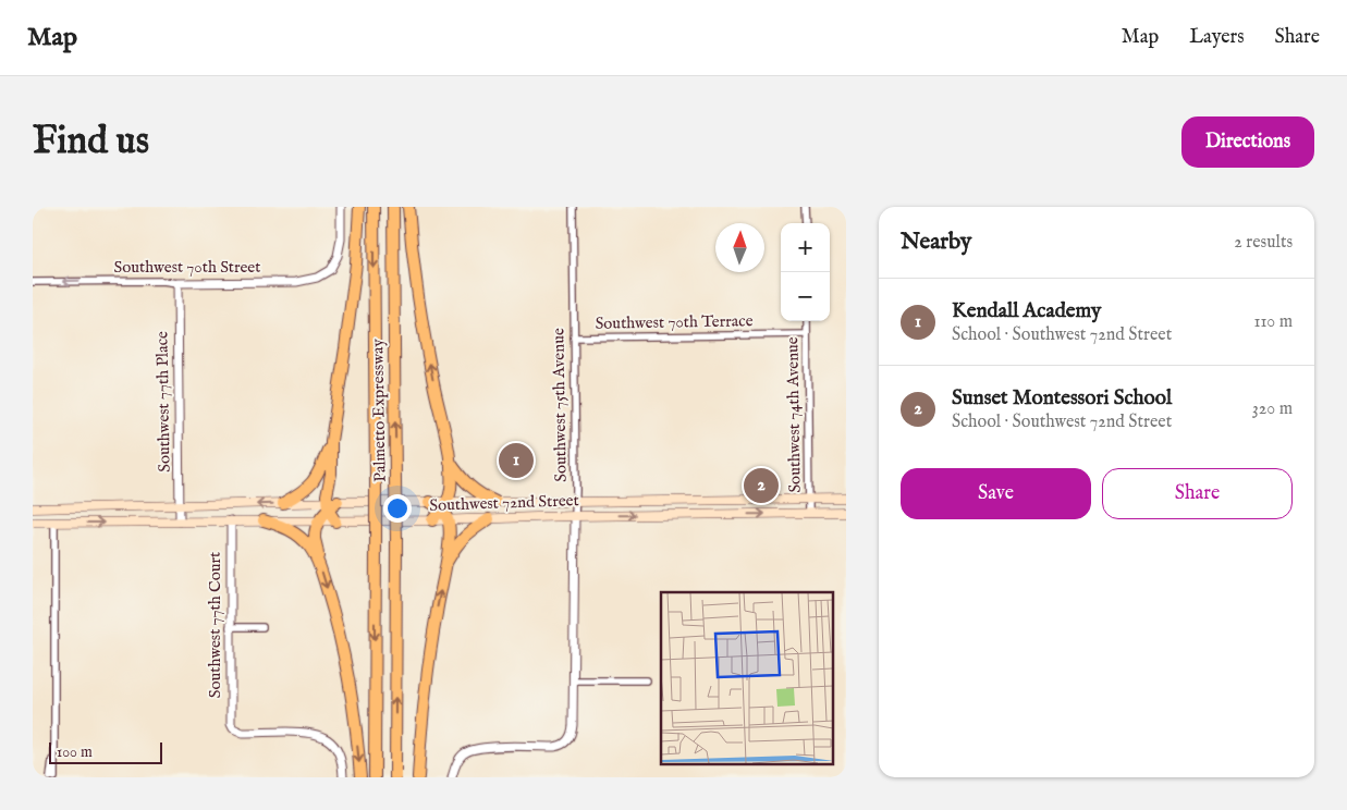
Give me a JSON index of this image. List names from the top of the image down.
{
  "streets": {
    "highway": ["Palmetto Expressway"],
    "main road": ["Southwest 72nd Street"],
    "street": [
      "Southwest 70th Street",
      "Southwest 70th Terrace",
      "Southwest 77th Place",
      "Southwest 75th Avenue",
      "Southwest 74th Avenue",
      "Southwest 77th Court"
    ]
  },
  "crossings": [
    ["Southwest 70th Street", "Southwest 77th Place"],
    ["Southwest 70th Terrace", "Southwest 75th Avenue"],
    ["Southwest 70th Terrace", "Southwest 74th Avenue"],
    ["Southwest 77th Place", "Southwest 72nd Street"],
    ["Southwest 75th Avenue", "Southwest 72nd Street"],
    ["Southwest 74th Avenue", "Southwest 72nd Street"],
    ["Southwest 72nd Street", "Southwest 77th Court"]
  ],
  "one_way": ["Southwest 70th Street"],
  "scale_bar": "100 m",
  "north": "top",
  "page": {
    "header": "Map",
    "nav": ["Map", "Layers", "Share"],
    "buttons": [
      "Directions",
      ["Save", "Share"]
    ],
    "title": "Find us",
    "heading": ["Nearby", "2 results"],
    "map_buttons": ["+", "−"],
    "list": [
      {
        "mark": "1",
        "name": "Kendall Academy",
        "note": "School · Southwest 72nd Street",
        "value": "110 m"
      },
      {
        "mark": "2",
        "name": "Sunset Montessori School",
        "note": "School · Southwest 72nd Street",
        "value": "320 m"
      }
    ],
    "pins": ["1", "2"],
    "scale": "100 m"
  }
}
